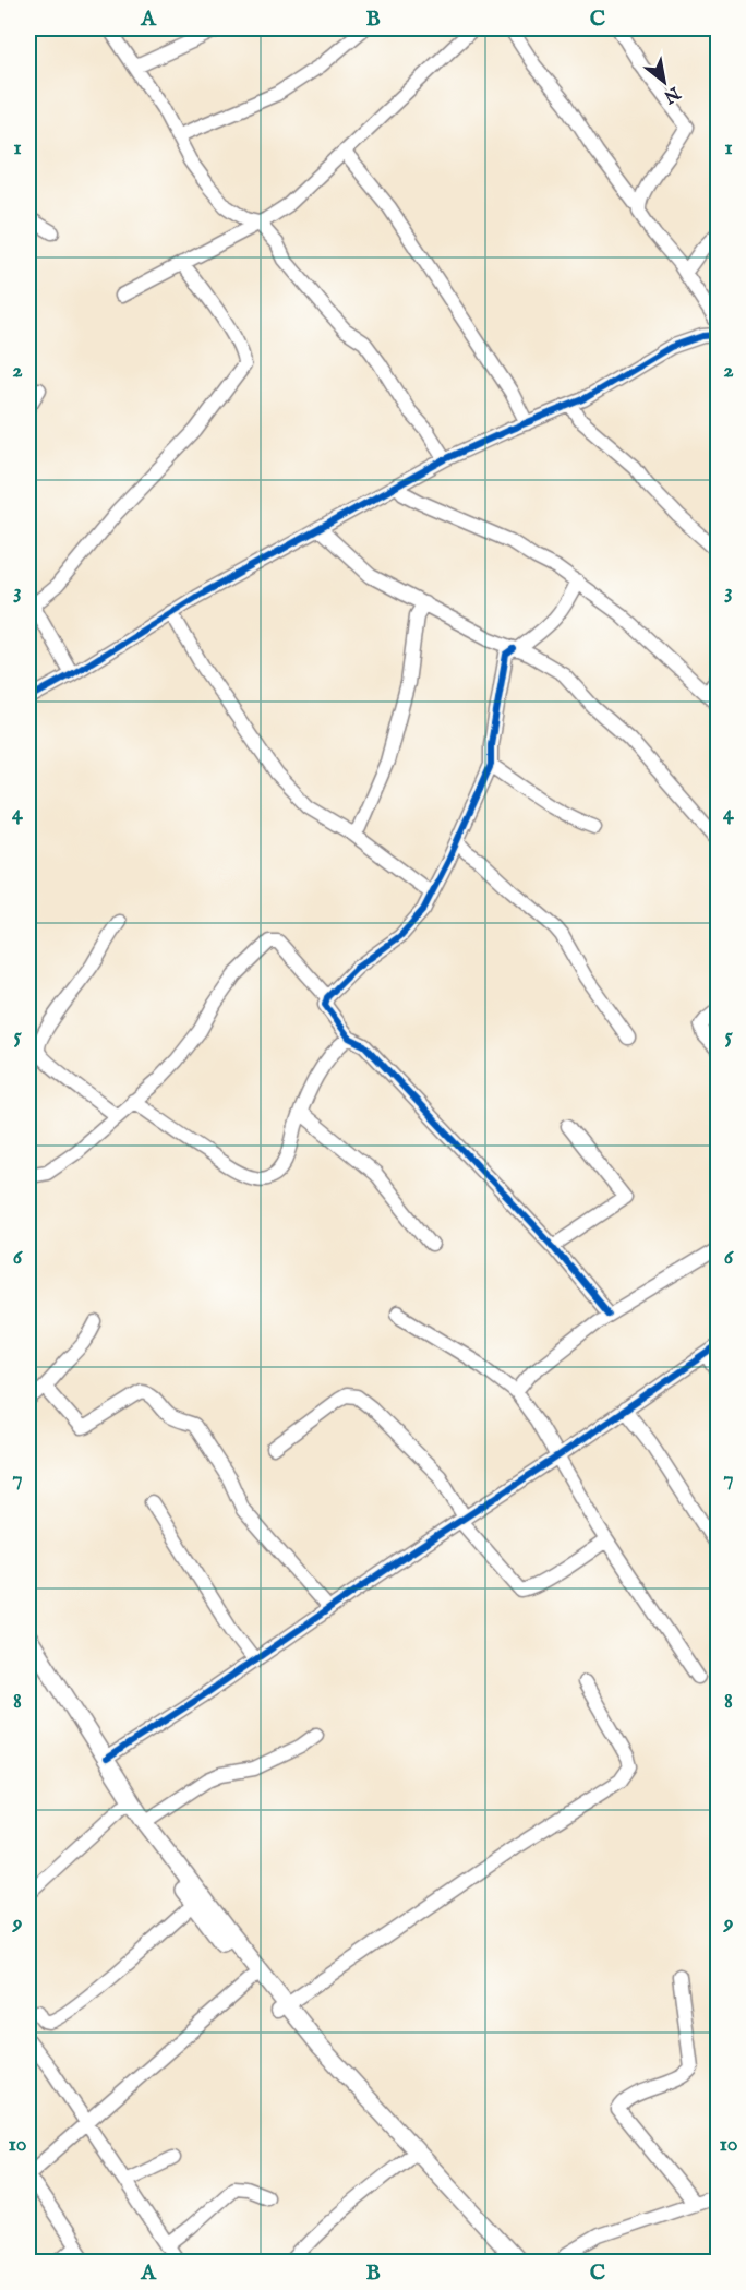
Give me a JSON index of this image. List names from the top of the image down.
{
  "north": "bottom right",
  "grid": {
    "columns": ["A", "B", "C"],
    "rows": [
      "1",
      "2",
      "3",
      "4",
      "5",
      "6",
      "7",
      "8",
      "9",
      "10"
    ]
  }
}
